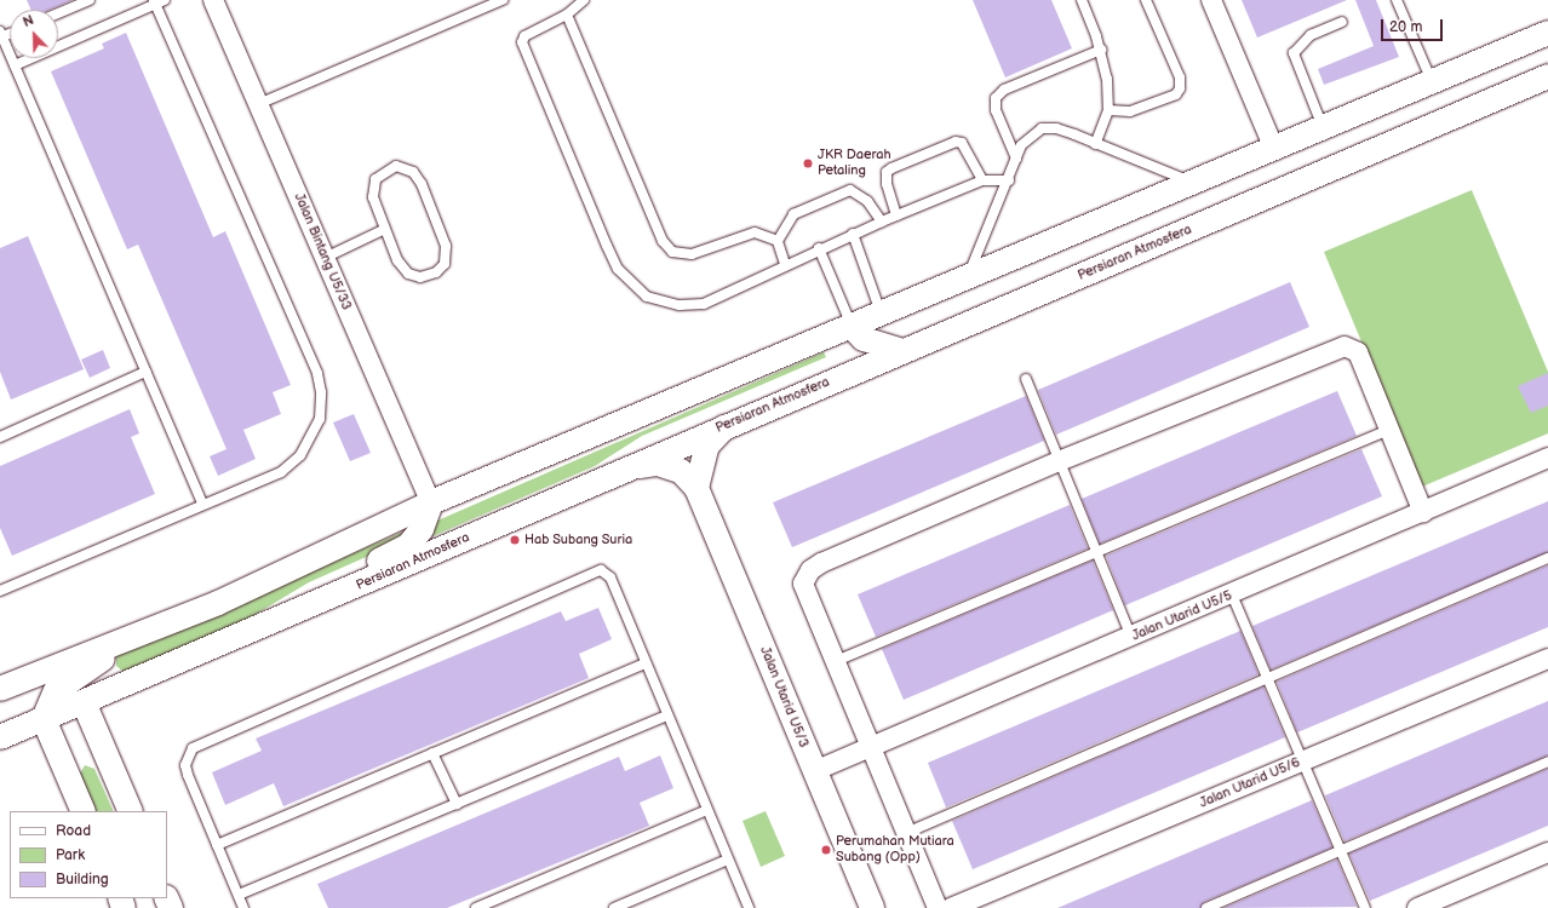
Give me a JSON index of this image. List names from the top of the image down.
{
  "streets": {
    "street": [
      "Jalan Bintang U5/33",
      "Persiaran Atmosfera",
      "Jalan Utarid U5/5",
      "Jalan Utarid U5/3",
      "Jalan Utarid U5/6"
    ]
  },
  "crossings": [
    ["Jalan Utarid U5/5", "Jalan Utarid U5/3"]
  ],
  "places": ["JKR Daerah Petaling", "Hab Subang Suria", "Perumahan Mutiara Subang (Opp)"],
  "legend": ["Road", "Park", "Building"],
  "scale_bar": "20 m",
  "north": "top left"
}
